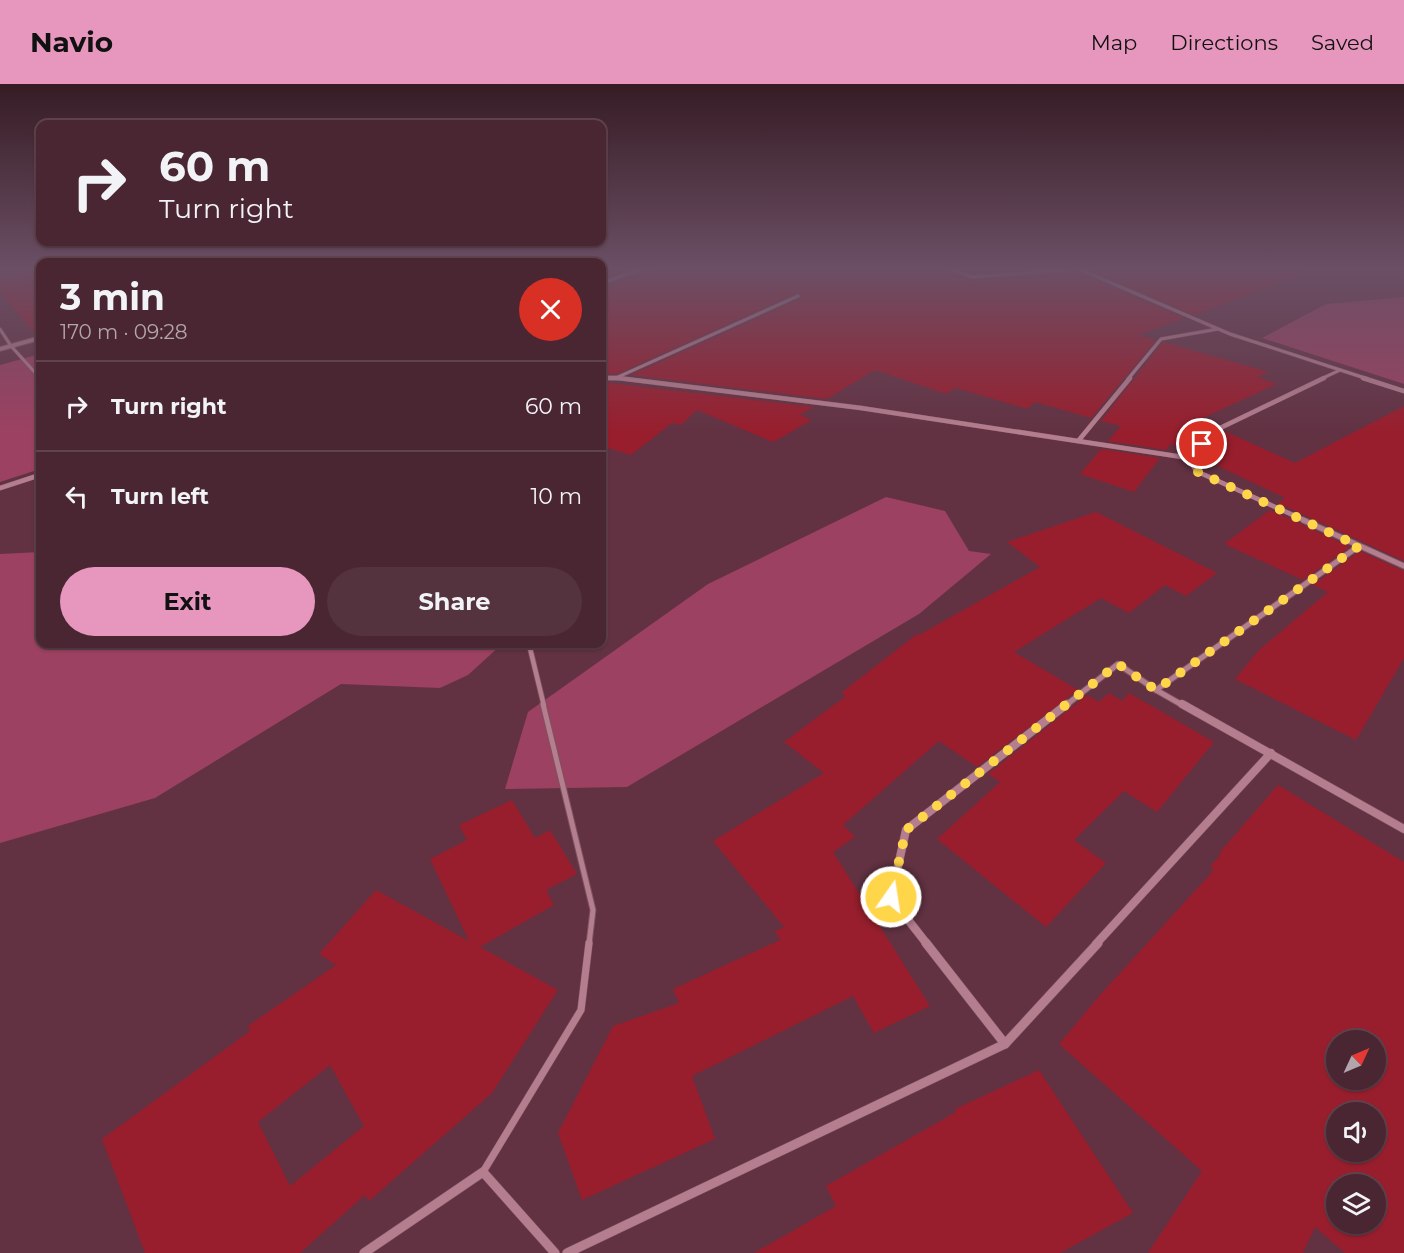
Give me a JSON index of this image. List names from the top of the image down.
{
  "north": "top right",
  "page": {
    "header": "Navio",
    "nav": ["Map", "Directions", "Saved"],
    "turn": ["60 m", "Turn right"],
    "heading": ["3 min", "170 m · 09:28"],
    "list": [
      {
        "name": "Turn right",
        "value": "60 m"
      },
      {
        "name": "Turn left",
        "value": "10 m"
      }
    ],
    "buttons": ["Exit", "Share"]
  }
}
